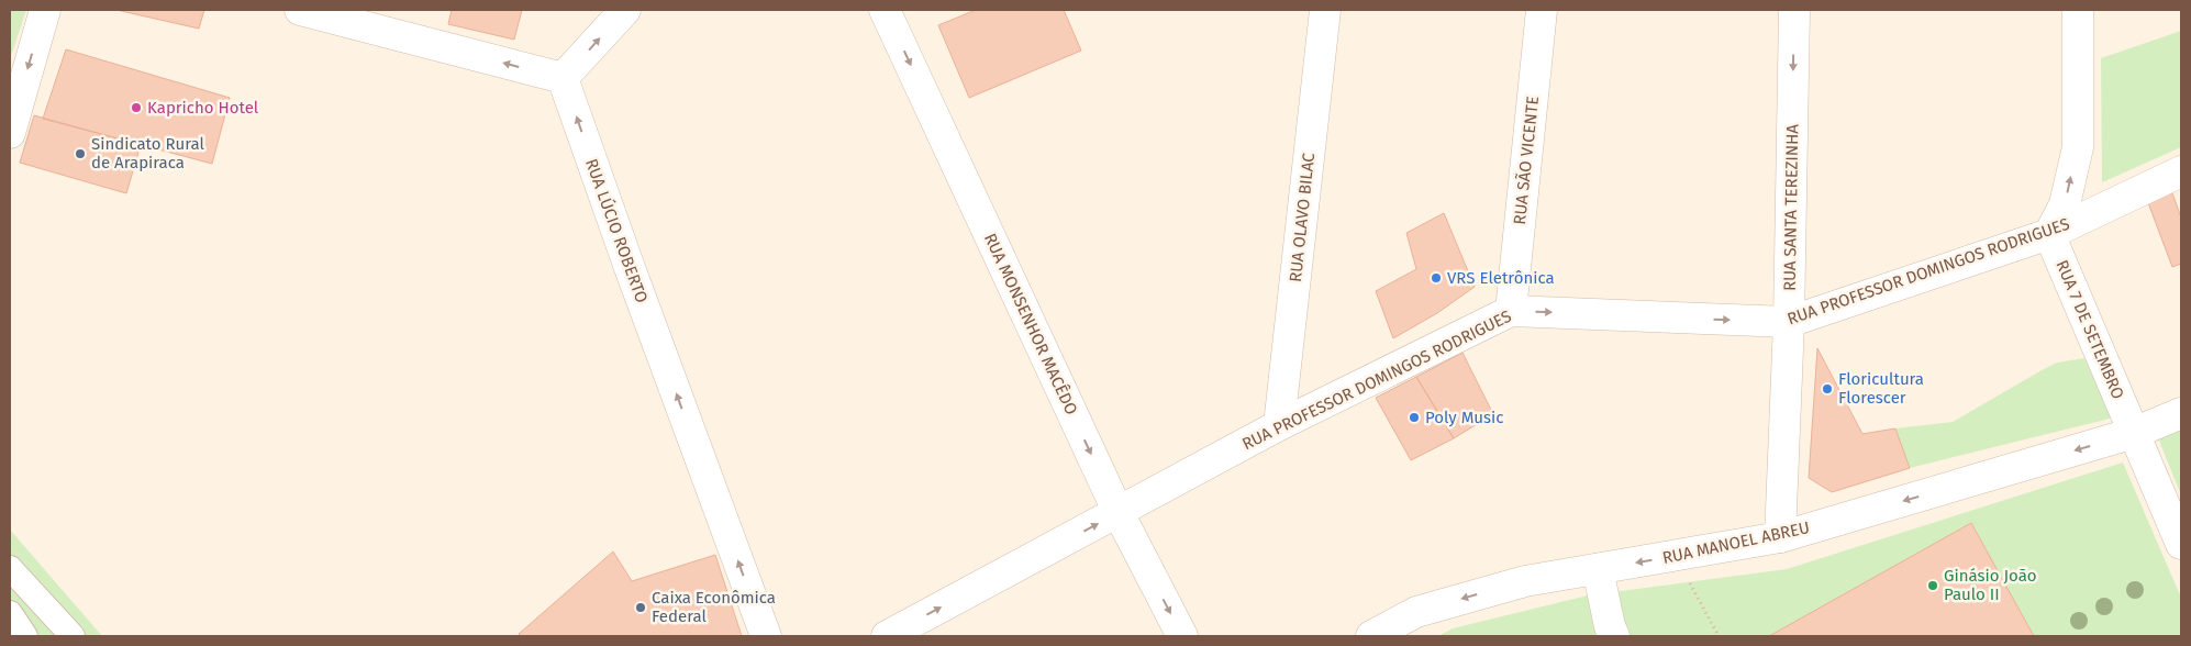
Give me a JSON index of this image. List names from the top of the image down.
{
  "streets": {
    "street": [
      "RUA SÃO VICENTE",
      "RUA SANTA TEREZINHA",
      "RUA OLAVO BILAC",
      "RUA LÚCIO ROBERTO",
      "RUA PROFESSOR DOMINGOS RODRIGUES",
      "RUA MONSENHOR MACÊDO",
      "RUA 7 DE SETEMBRO",
      "RUA MANOEL ABREU"
    ]
  },
  "crossings": [
    ["RUA SÃO VICENTE", "RUA PROFESSOR DOMINGOS RODRIGUES"],
    ["RUA SANTA TEREZINHA", "RUA PROFESSOR DOMINGOS RODRIGUES"],
    ["RUA SANTA TEREZINHA", "RUA MANOEL ABREU"],
    ["RUA OLAVO BILAC", "RUA PROFESSOR DOMINGOS RODRIGUES"],
    ["RUA PROFESSOR DOMINGOS RODRIGUES", "RUA MONSENHOR MACÊDO"],
    ["RUA PROFESSOR DOMINGOS RODRIGUES", "RUA 7 DE SETEMBRO"],
    ["RUA 7 DE SETEMBRO", "RUA MANOEL ABREU"]
  ],
  "one_way": [
    "RUA SANTA TEREZINHA",
    "RUA LÚCIO ROBERTO",
    "RUA PROFESSOR DOMINGOS RODRIGUES",
    "RUA MONSENHOR MACÊDO",
    "RUA MANOEL ABREU"
  ],
  "places": [
    "Kapricho Hotel",
    "Sindicato Rural de Arapiraca",
    "VRS Eletrônica",
    "Floricultura Florescer",
    "Poly Music",
    "Ginásio João Paulo II",
    "Caixa Econômica Federal"
  ]
}
